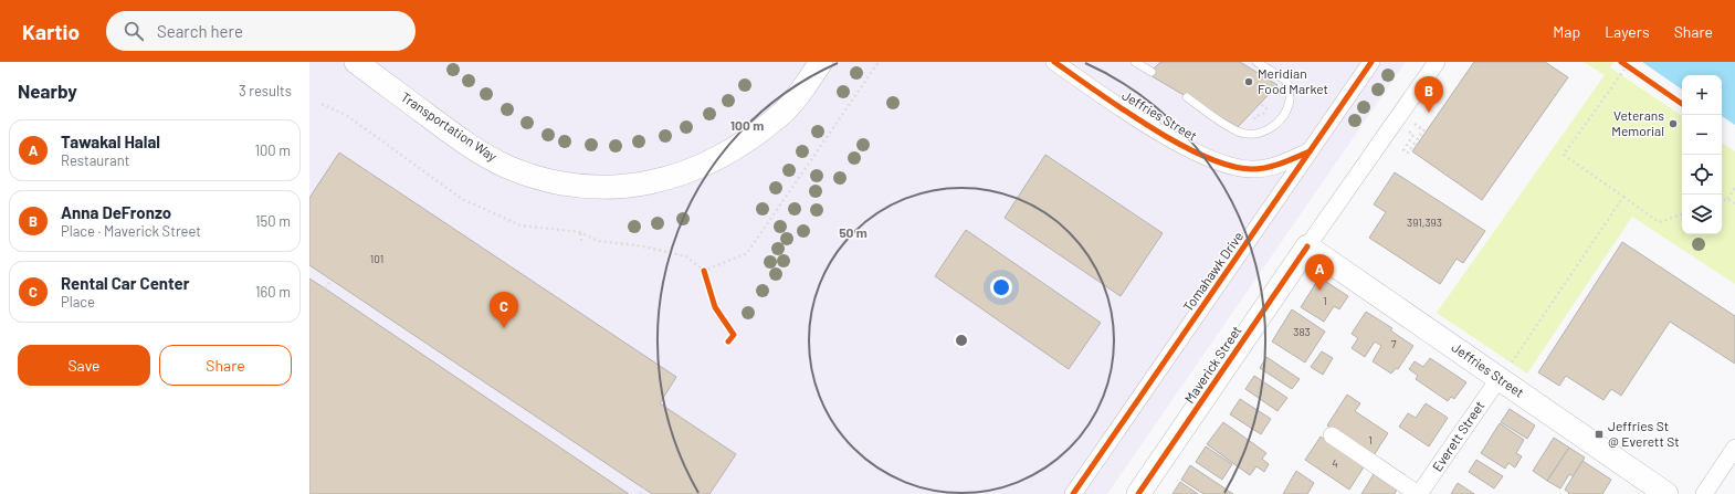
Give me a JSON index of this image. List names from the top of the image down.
{
  "streets": {
    "main road": ["Jeffries Street", "Transportation Way", "Maverick Street"],
    "street": ["Tomahawk Drive", "Everett Street"]
  },
  "crossings": [
    ["Jeffries Street", "Tomahawk Drive"],
    ["Jeffries Street", "Maverick Street"],
    ["Jeffries Street", "Everett Street"]
  ],
  "places": {
    "other": ["Meridian Food Market", "Veterans Memorial"],
    "transit": ["Jeffries St @ Everett St"]
  },
  "house_numbers": [
    "391,393",
    "101",
    "1",
    "383",
    "7",
    "1",
    "4"
  ],
  "page": {
    "header": "Kartio",
    "search": "Search here",
    "nav": ["Map", "Layers", "Share"],
    "heading": ["Nearby", "3 results"],
    "map_buttons": ["+", "−"],
    "pins": ["B", "A", "C"],
    "list": [
      {
        "mark": "A",
        "name": "Tawakal Halal",
        "note": "Restaurant",
        "value": "100 m"
      },
      {
        "mark": "B",
        "name": "Anna DeFronzo",
        "note": "Place · Maverick Street",
        "value": "150 m"
      },
      {
        "mark": "C",
        "name": "Rental Car Center",
        "note": "Place",
        "value": "160 m"
      }
    ],
    "buttons": ["Save", "Share"]
  },
  "rings": ["100 m", "50 m"]
}
